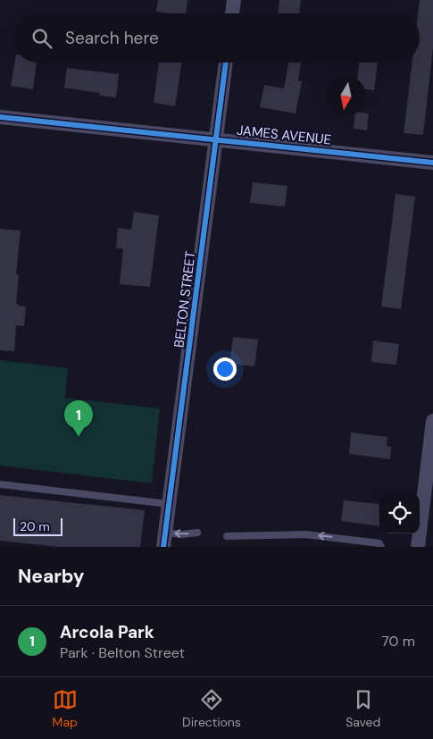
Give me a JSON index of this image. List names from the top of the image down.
{
  "streets": {
    "street": ["JAMES AVENUE", "BELTON STREET"]
  },
  "crossings": [
    ["JAMES AVENUE", "BELTON STREET"]
  ],
  "scale_bar": "20 m",
  "north": "bottom",
  "page": {
    "search": "Search here",
    "pins": "1",
    "scale": "20 m",
    "heading": "Nearby",
    "list": [
      {
        "mark": "1",
        "name": "Arcola Park",
        "note": "Park · Belton Street",
        "value": "70 m"
      }
    ],
    "nav": ["Map", "Directions", "Saved"]
  }
}
